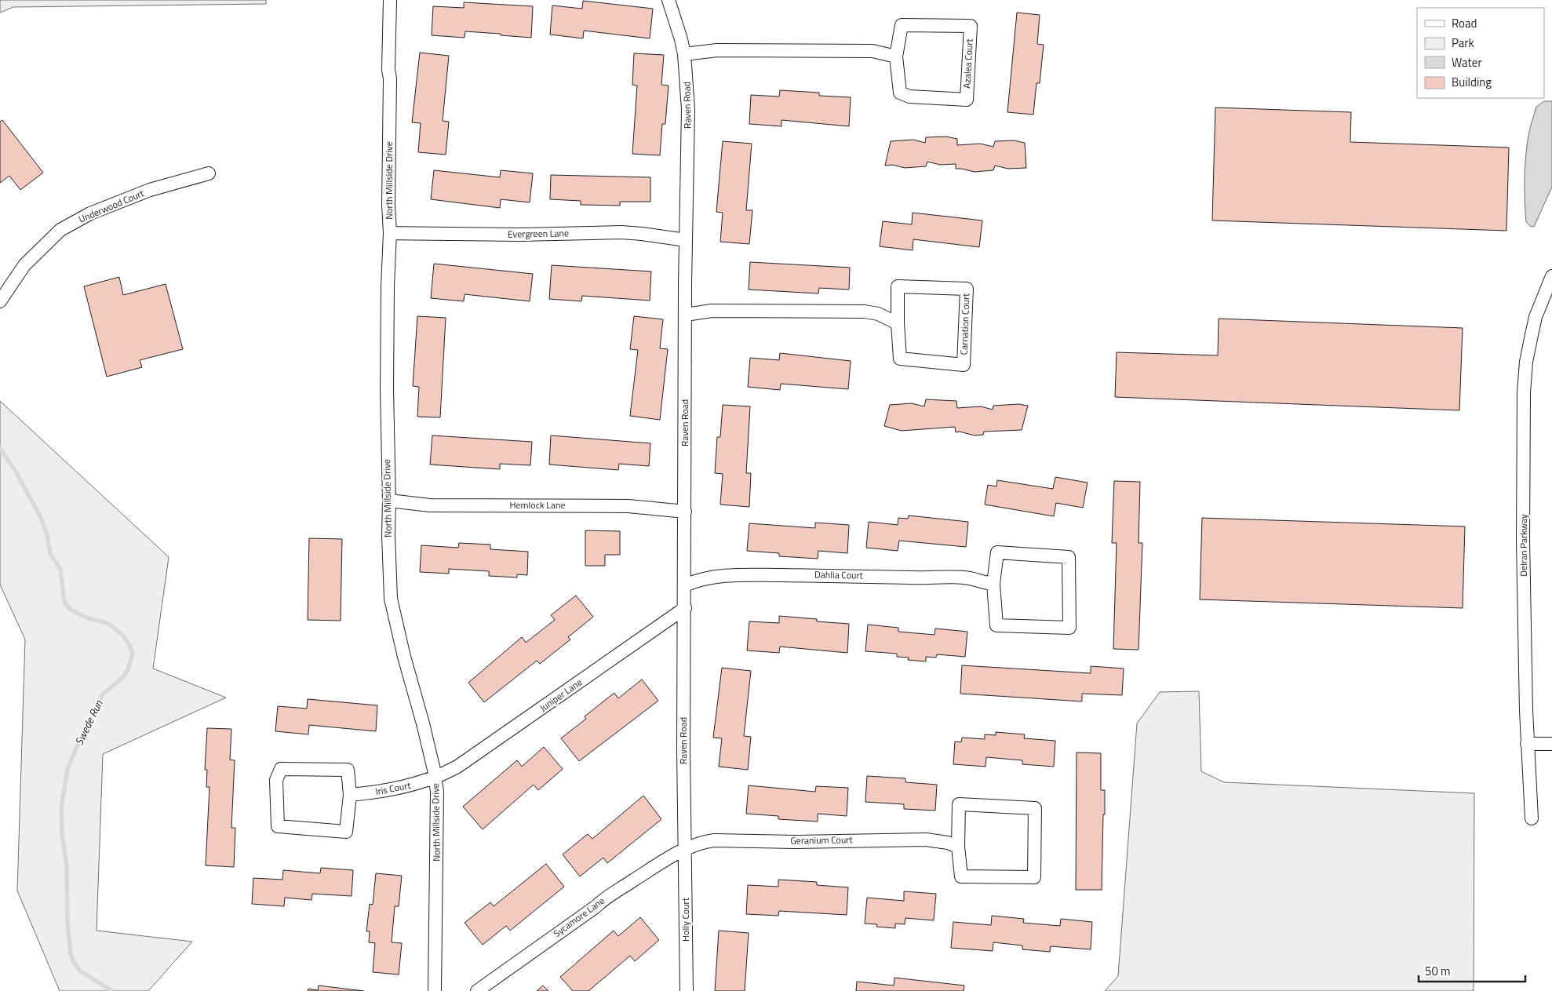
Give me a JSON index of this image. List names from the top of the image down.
{
  "streets": {
    "street": [
      "Azalea Court",
      "Raven Road",
      "North Millside Drive",
      "Underwood Court",
      "Evergreen Lane",
      "Carnation Court",
      "Hemlock Lane",
      "Delran Parkway",
      "Dahlia Court",
      "Juniper Lane",
      "Iris Court",
      "Geranium Court",
      "Sycamore Lane",
      "Holly Court"
    ]
  },
  "crossings": [
    ["Raven Road", "Evergreen Lane"],
    ["Raven Road", "Hemlock Lane"],
    ["Raven Road", "Dahlia Court"],
    ["Raven Road", "Juniper Lane"],
    ["Raven Road", "Geranium Court"],
    ["Raven Road", "Sycamore Lane"],
    ["Raven Road", "Holly Court"],
    ["North Millside Drive", "Evergreen Lane"],
    ["North Millside Drive", "Hemlock Lane"],
    ["North Millside Drive", "Juniper Lane"],
    ["North Millside Drive", "Iris Court"],
    ["Juniper Lane", "Iris Court"],
    ["Geranium Court", "Sycamore Lane"],
    ["Geranium Court", "Holly Court"],
    ["Sycamore Lane", "Holly Court"]
  ],
  "water": ["Swede Run"],
  "legend": [
    "Road",
    "Park",
    "Water",
    "Building"
  ],
  "scale_bar": "50 m"
}
